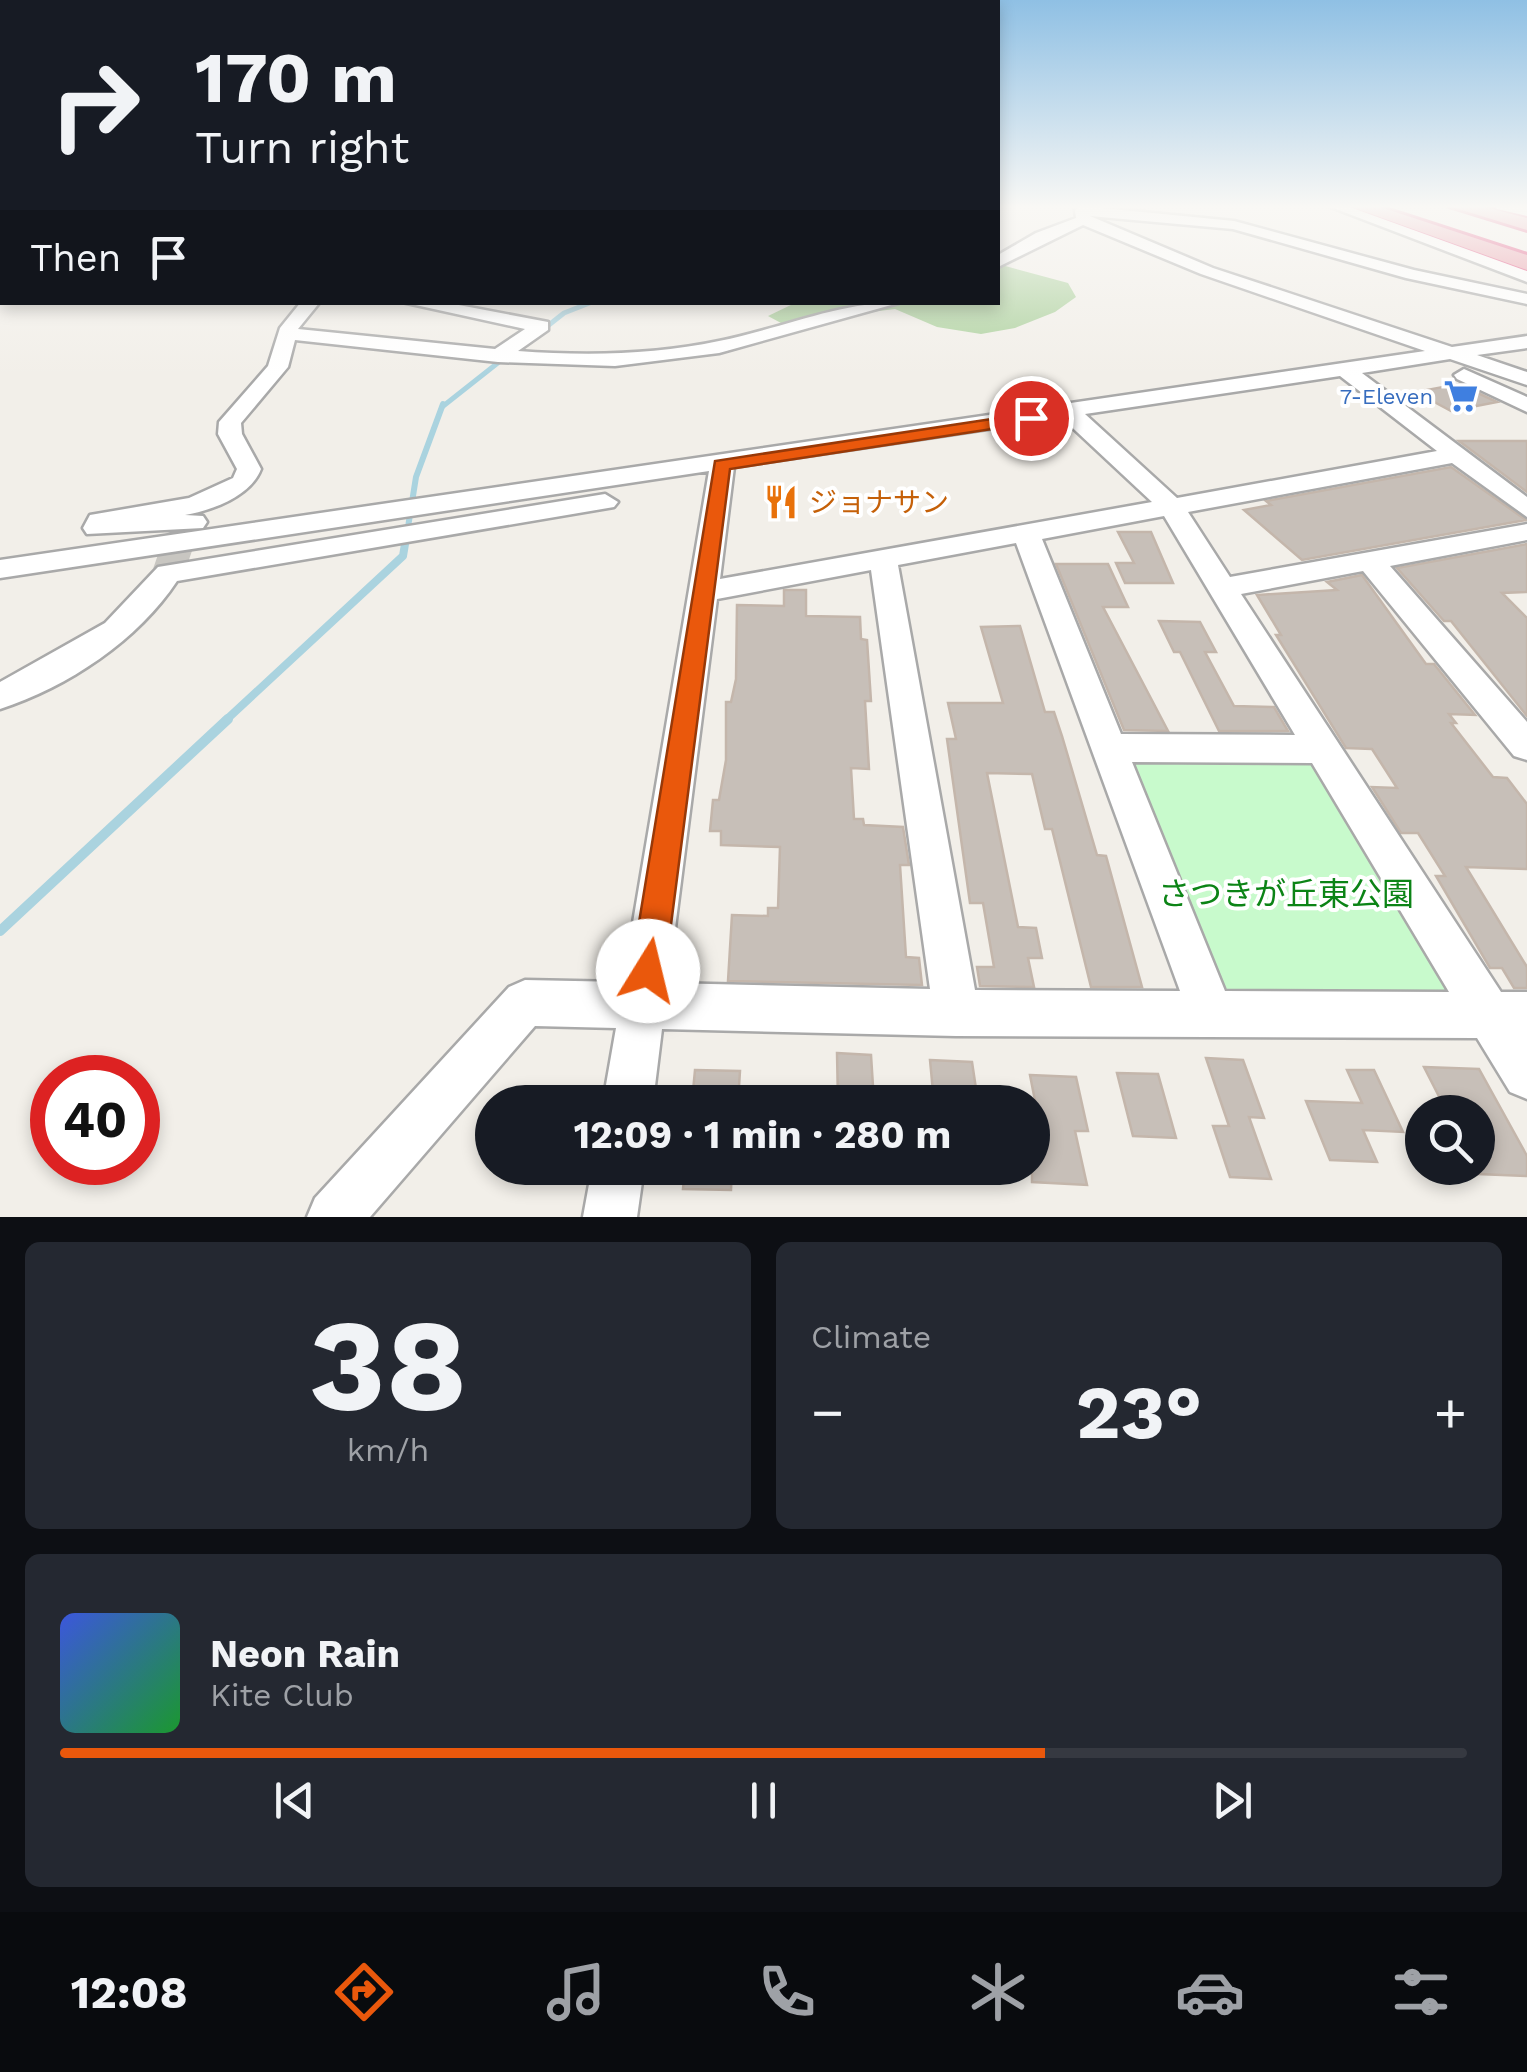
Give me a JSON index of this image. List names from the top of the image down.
{
  "parks": ["さつきが丘東公園"],
  "places": {
    "supermarket": ["7-Eleven"],
    "restaurant": ["ジョナサン"]
  },
  "page": {
    "turn": ["170 m", "Turn right"],
    "then": "Then",
    "limit": "40",
    "trip": "12:09 · 1 min · 280 m",
    "tile": [
      ["38", "km/h"],
      "Climate"
    ],
    "heat": ["−", "23°", "+"],
    "song": ["Neon Rain", "Kite Club"],
    "tabs": "12:08"
  }
}
